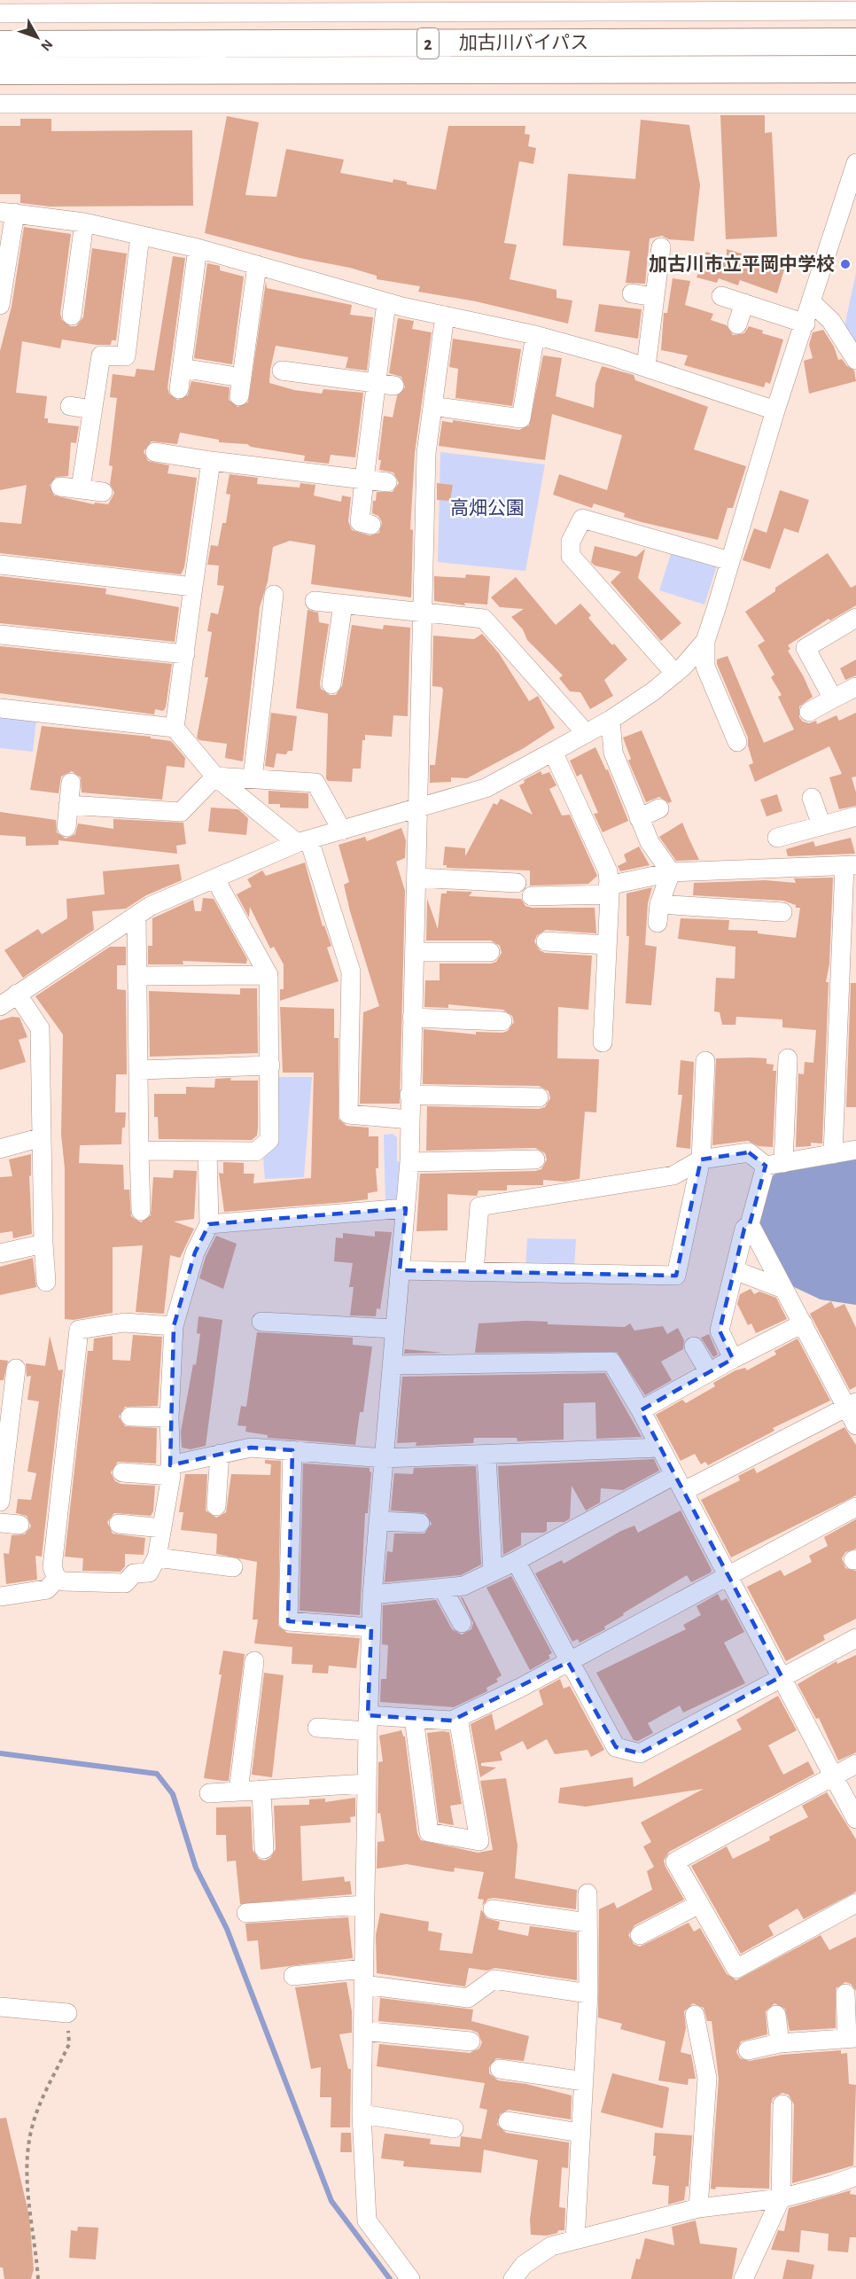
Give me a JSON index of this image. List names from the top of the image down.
{
  "streets": {
    "highway": ["加古川バイパス", "2"]
  },
  "parks": ["高畑公園"],
  "places": ["加古川市立平岡中学校"],
  "north": "bottom right"
}
